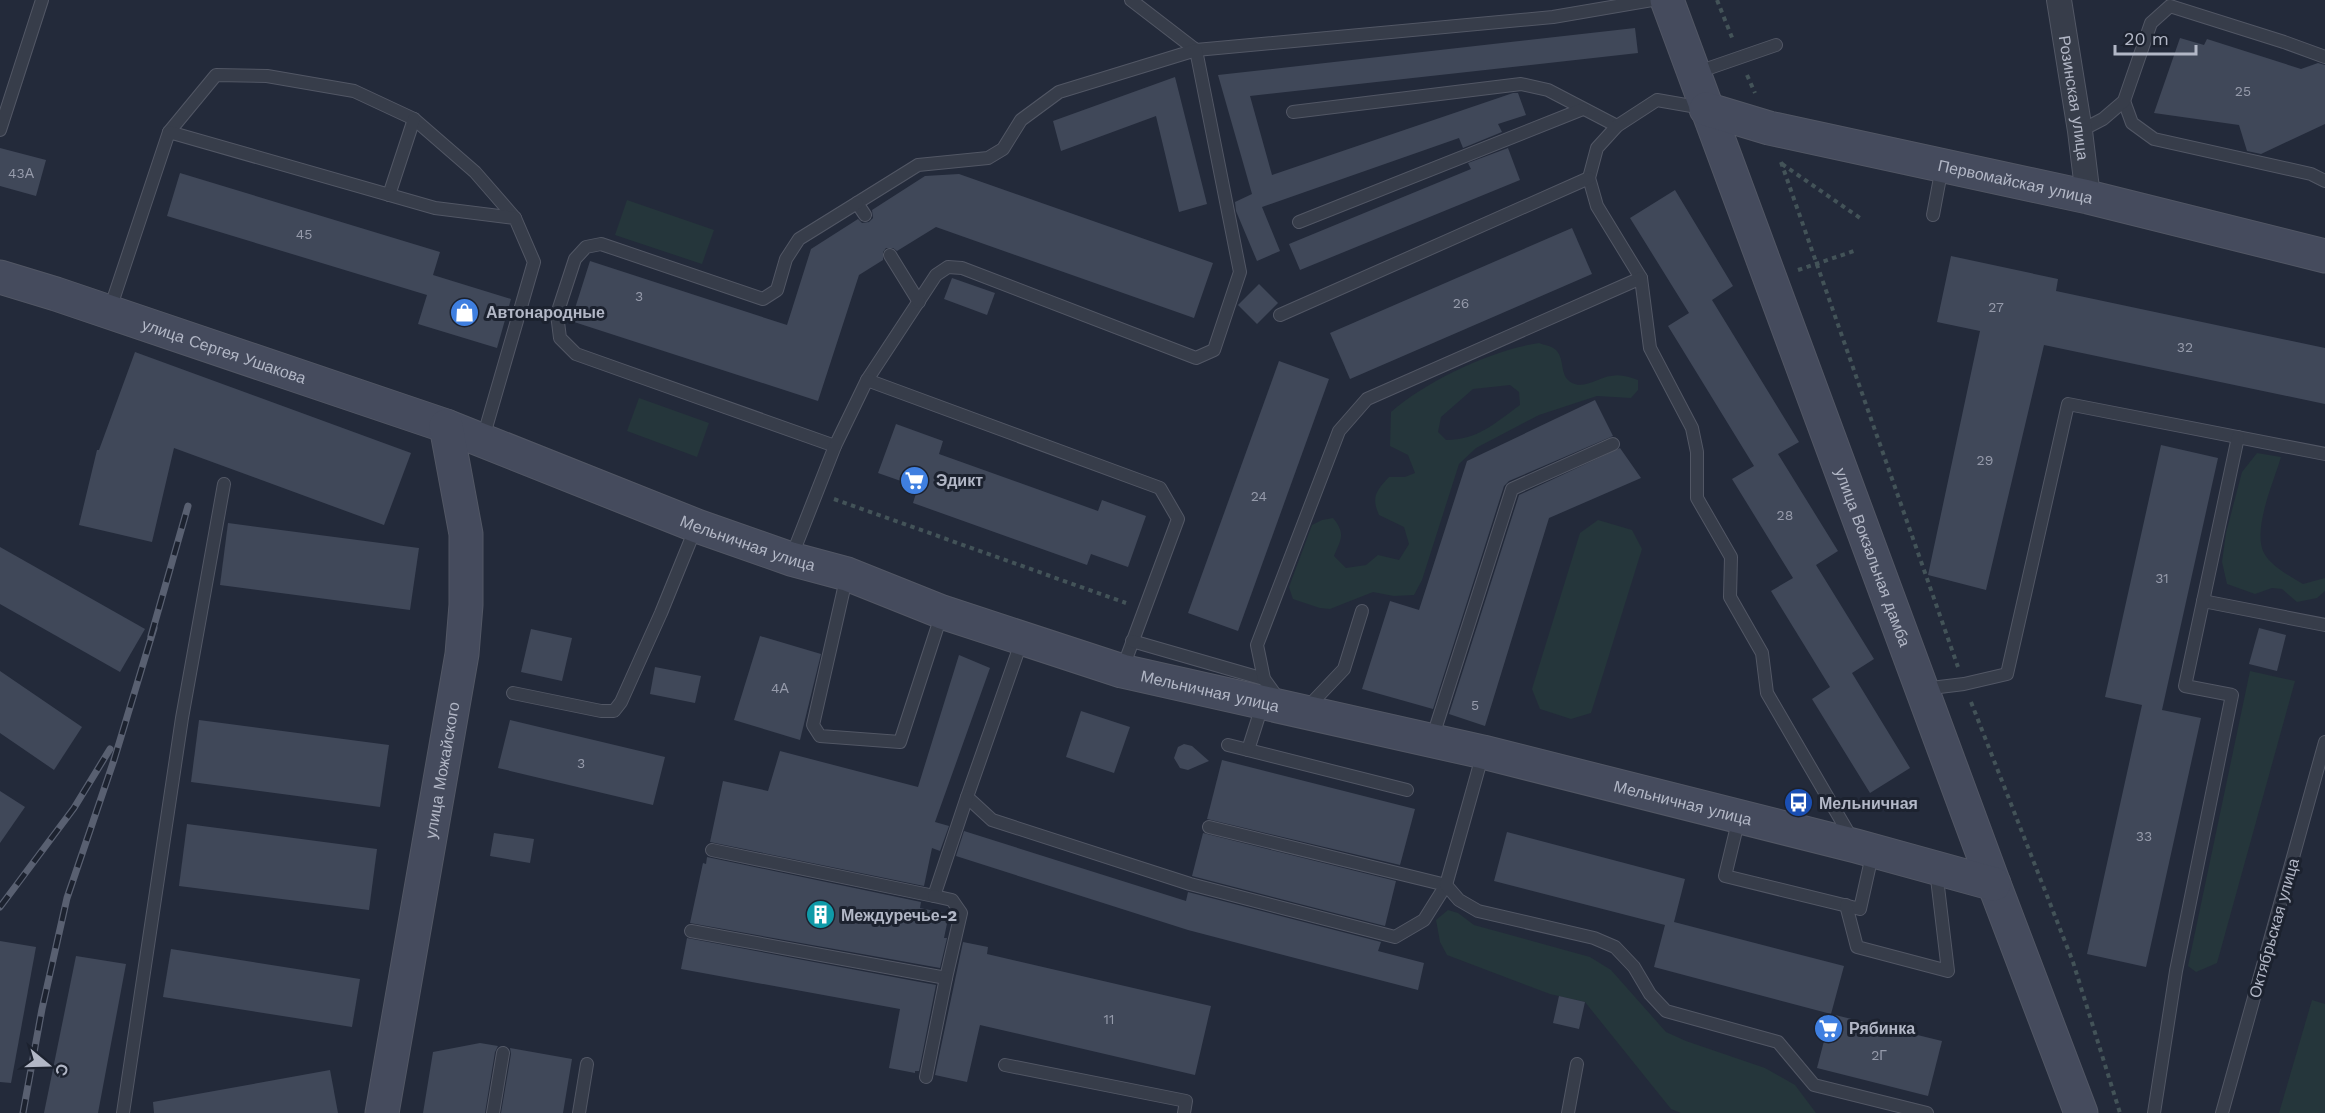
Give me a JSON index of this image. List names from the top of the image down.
{
  "streets": {
    "main road": [
      "Первомайская улица",
      "улица Сергея Ушакова",
      "Мельничная улица",
      "улица Вокзальная дамба",
      "улица Можайского"
    ],
    "street": ["Розинская улица"],
    "lane": ["Октябрьская улица"]
  },
  "crossings": [
    ["Розинская улица", "Первомайская улица"],
    ["Первомайская улица", "улица Вокзальная дамба"],
    ["улица Сергея Ушакова", "Мельничная улица"],
    ["улица Сергея Ушакова", "улица Можайского"],
    ["Мельничная улица", "улица Вокзальная дамба"],
    ["Мельничная улица", "улица Можайского"]
  ],
  "places": {
    "shop": ["Автонародные"],
    "supermarket": ["Эдикт", "Рябинка"],
    "bus stop": ["Мельничная"],
    "building": ["Междуречье-2"]
  },
  "house_numbers": [
    "25",
    "43А",
    "45",
    "3",
    "26",
    "27",
    "32",
    "29",
    "24",
    "28",
    "31",
    "4А",
    "5",
    "3",
    "33",
    "11",
    "2Г"
  ],
  "scale_bar": "20 m",
  "north": "right"
}
